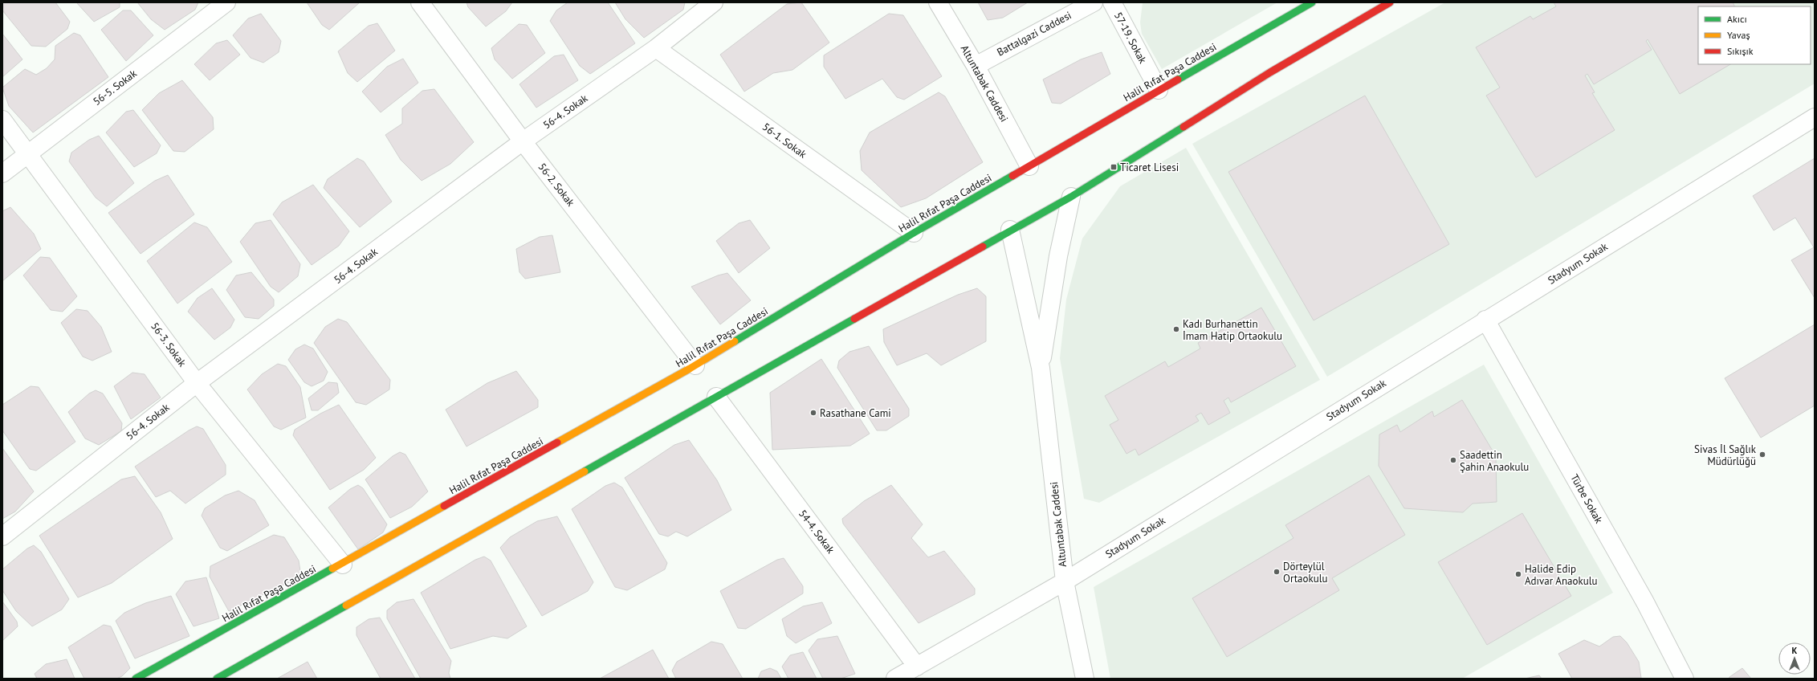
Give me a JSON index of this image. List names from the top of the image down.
{
  "streets": {
    "main road": ["Halil Rıfat Paşa Caddesi"],
    "street": [
      "Battalgazi Caddesi",
      "57-19. Sokak",
      "Altuntabak Caddesi",
      "56-5. Sokak",
      "56-4. Sokak",
      "56-1. Sokak",
      "56-2. Sokak",
      "Stadyum Sokak",
      "56-3. Sokak",
      "Türbe Sokak",
      "54-4. Sokak"
    ]
  },
  "crossings": [
    ["Battalgazi Caddesi", "Altuntabak Caddesi"],
    ["57-19. Sokak", "Halil Rıfat Paşa Caddesi"],
    ["Halil Rıfat Paşa Caddesi", "Altuntabak Caddesi"],
    ["Halil Rıfat Paşa Caddesi", "56-1. Sokak"],
    ["Halil Rıfat Paşa Caddesi", "56-2. Sokak"],
    ["Halil Rıfat Paşa Caddesi", "56-3. Sokak"],
    ["Altuntabak Caddesi", "Stadyum Sokak"],
    ["56-5. Sokak", "56-3. Sokak"],
    ["56-4. Sokak", "56-1. Sokak"],
    ["56-4. Sokak", "56-2. Sokak"],
    ["56-4. Sokak", "56-3. Sokak"],
    ["Stadyum Sokak", "Türbe Sokak"],
    ["Stadyum Sokak", "54-4. Sokak"]
  ],
  "places": {
    "transit": ["Ticaret Lisesi"],
    "other": [
      "Kadı Burhanettin İmam Hatip Ortaokulu",
      "Rasathane Cami",
      "Sivas İl Sağlık Müdürlüğü",
      "Saadettin Şahin Anaokulu",
      "Dörteylül Ortaokulu",
      "Halide Edip Adıvar Anaokulu"
    ]
  },
  "legend": ["Akıcı", "Yavaş", "Sıkışık"],
  "north": "top"
}
